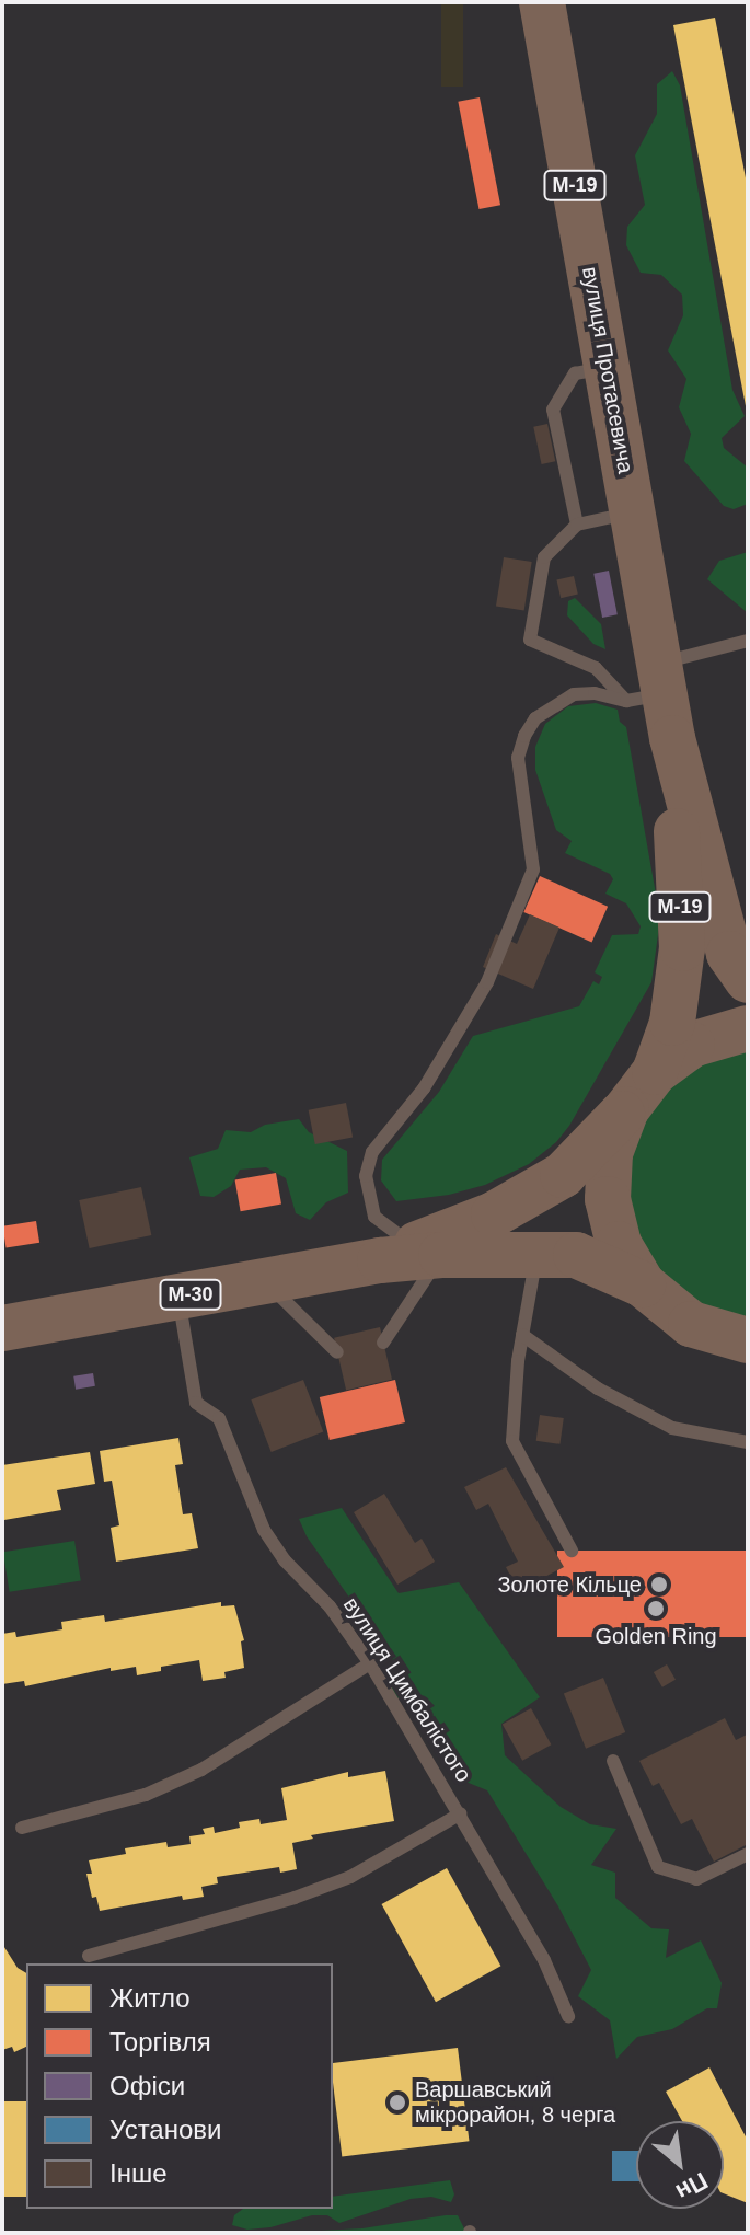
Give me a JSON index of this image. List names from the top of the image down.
{
  "streets": {
    "highway": ["М-19", "вулиця Протасевича", "М-30"],
    "lane": ["вулиця Цимбалістого"]
  },
  "crossings": [
    ["М-19", "вулиця Протасевича"],
    ["М-19", "М-30"],
    ["М-30", "вулиця Цимбалістого"]
  ],
  "places": ["Золоте Кільце", "Golden Ring", "Варшавський мікрорайон, 8 черга"],
  "legend": [
    "Житло",
    "Торгівля",
    "Офіси",
    "Установи",
    "Інше"
  ],
  "north": "bottom right"
}
